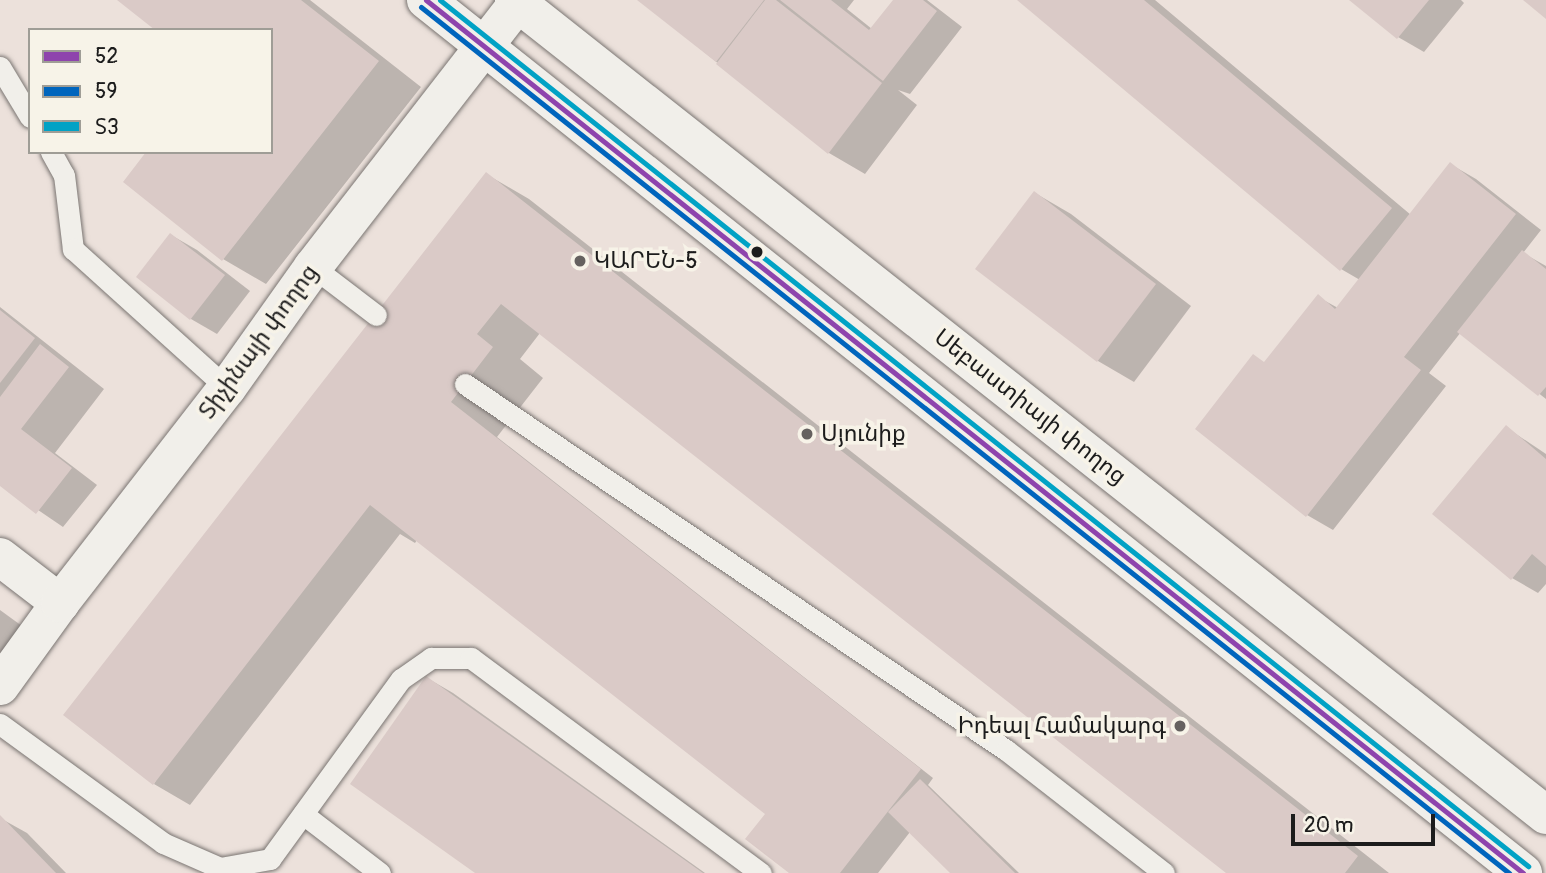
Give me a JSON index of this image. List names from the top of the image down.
{
  "streets": {
    "main road": ["Տիչինայի փողոց", "Սեբաստիայի փողոց"]
  },
  "crossings": [
    ["Տիչինայի փողոց", "Սեբաստիայի փողոց"]
  ],
  "places": ["ԿԱՐԵՆ-5", "Սյունիք", "Իդեալ Համակարգ"],
  "lines": ["transit line 52", "transit line Տ3", "transit line 59"],
  "legend": ["52", "59", "Տ3"],
  "scale_bar": "20 m"
}
